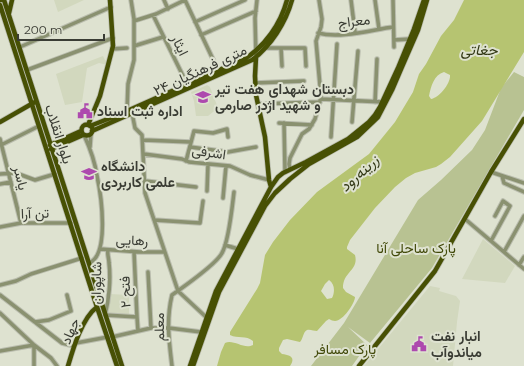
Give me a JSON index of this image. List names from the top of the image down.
{
  "streets": {
    "main road": ["۲۴ متری فرهنگیان", "بلوار انقلاب", "جهاد"],
    "street": [
      "معراج",
      "ایثار",
      "اشرفی",
      "یاسر",
      "تن آرا",
      "رهایی",
      "شاپوران",
      "فتح ۲",
      "معلم"
    ]
  },
  "crossings": [
    ["ایثار", "۲۴ متری فرهنگیان"],
    ["بلوار انقلاب", "تن آرا"],
    ["بلوار انقلاب", "شاپوران"],
    ["بلوار انقلاب", "جهاد"],
    ["یاسر", "تن آرا"],
    ["رهایی", "شاپوران"],
    ["رهایی", "فتح ۲"]
  ],
  "water": ["جغاتی", "زرینه‌رود"],
  "parks": ["پارک ساحلی آنا", "پارک مسافر"],
  "places": {
    "school or university": ["دبستان شهدای هفت تیر و شهید اژدر صارمی", "دانشگاه علمی کاربردی"],
    "public building": ["اداره ثبت اسناد", "انبار نفت میاندوآب"]
  },
  "scale_bar": "200 m"
}
